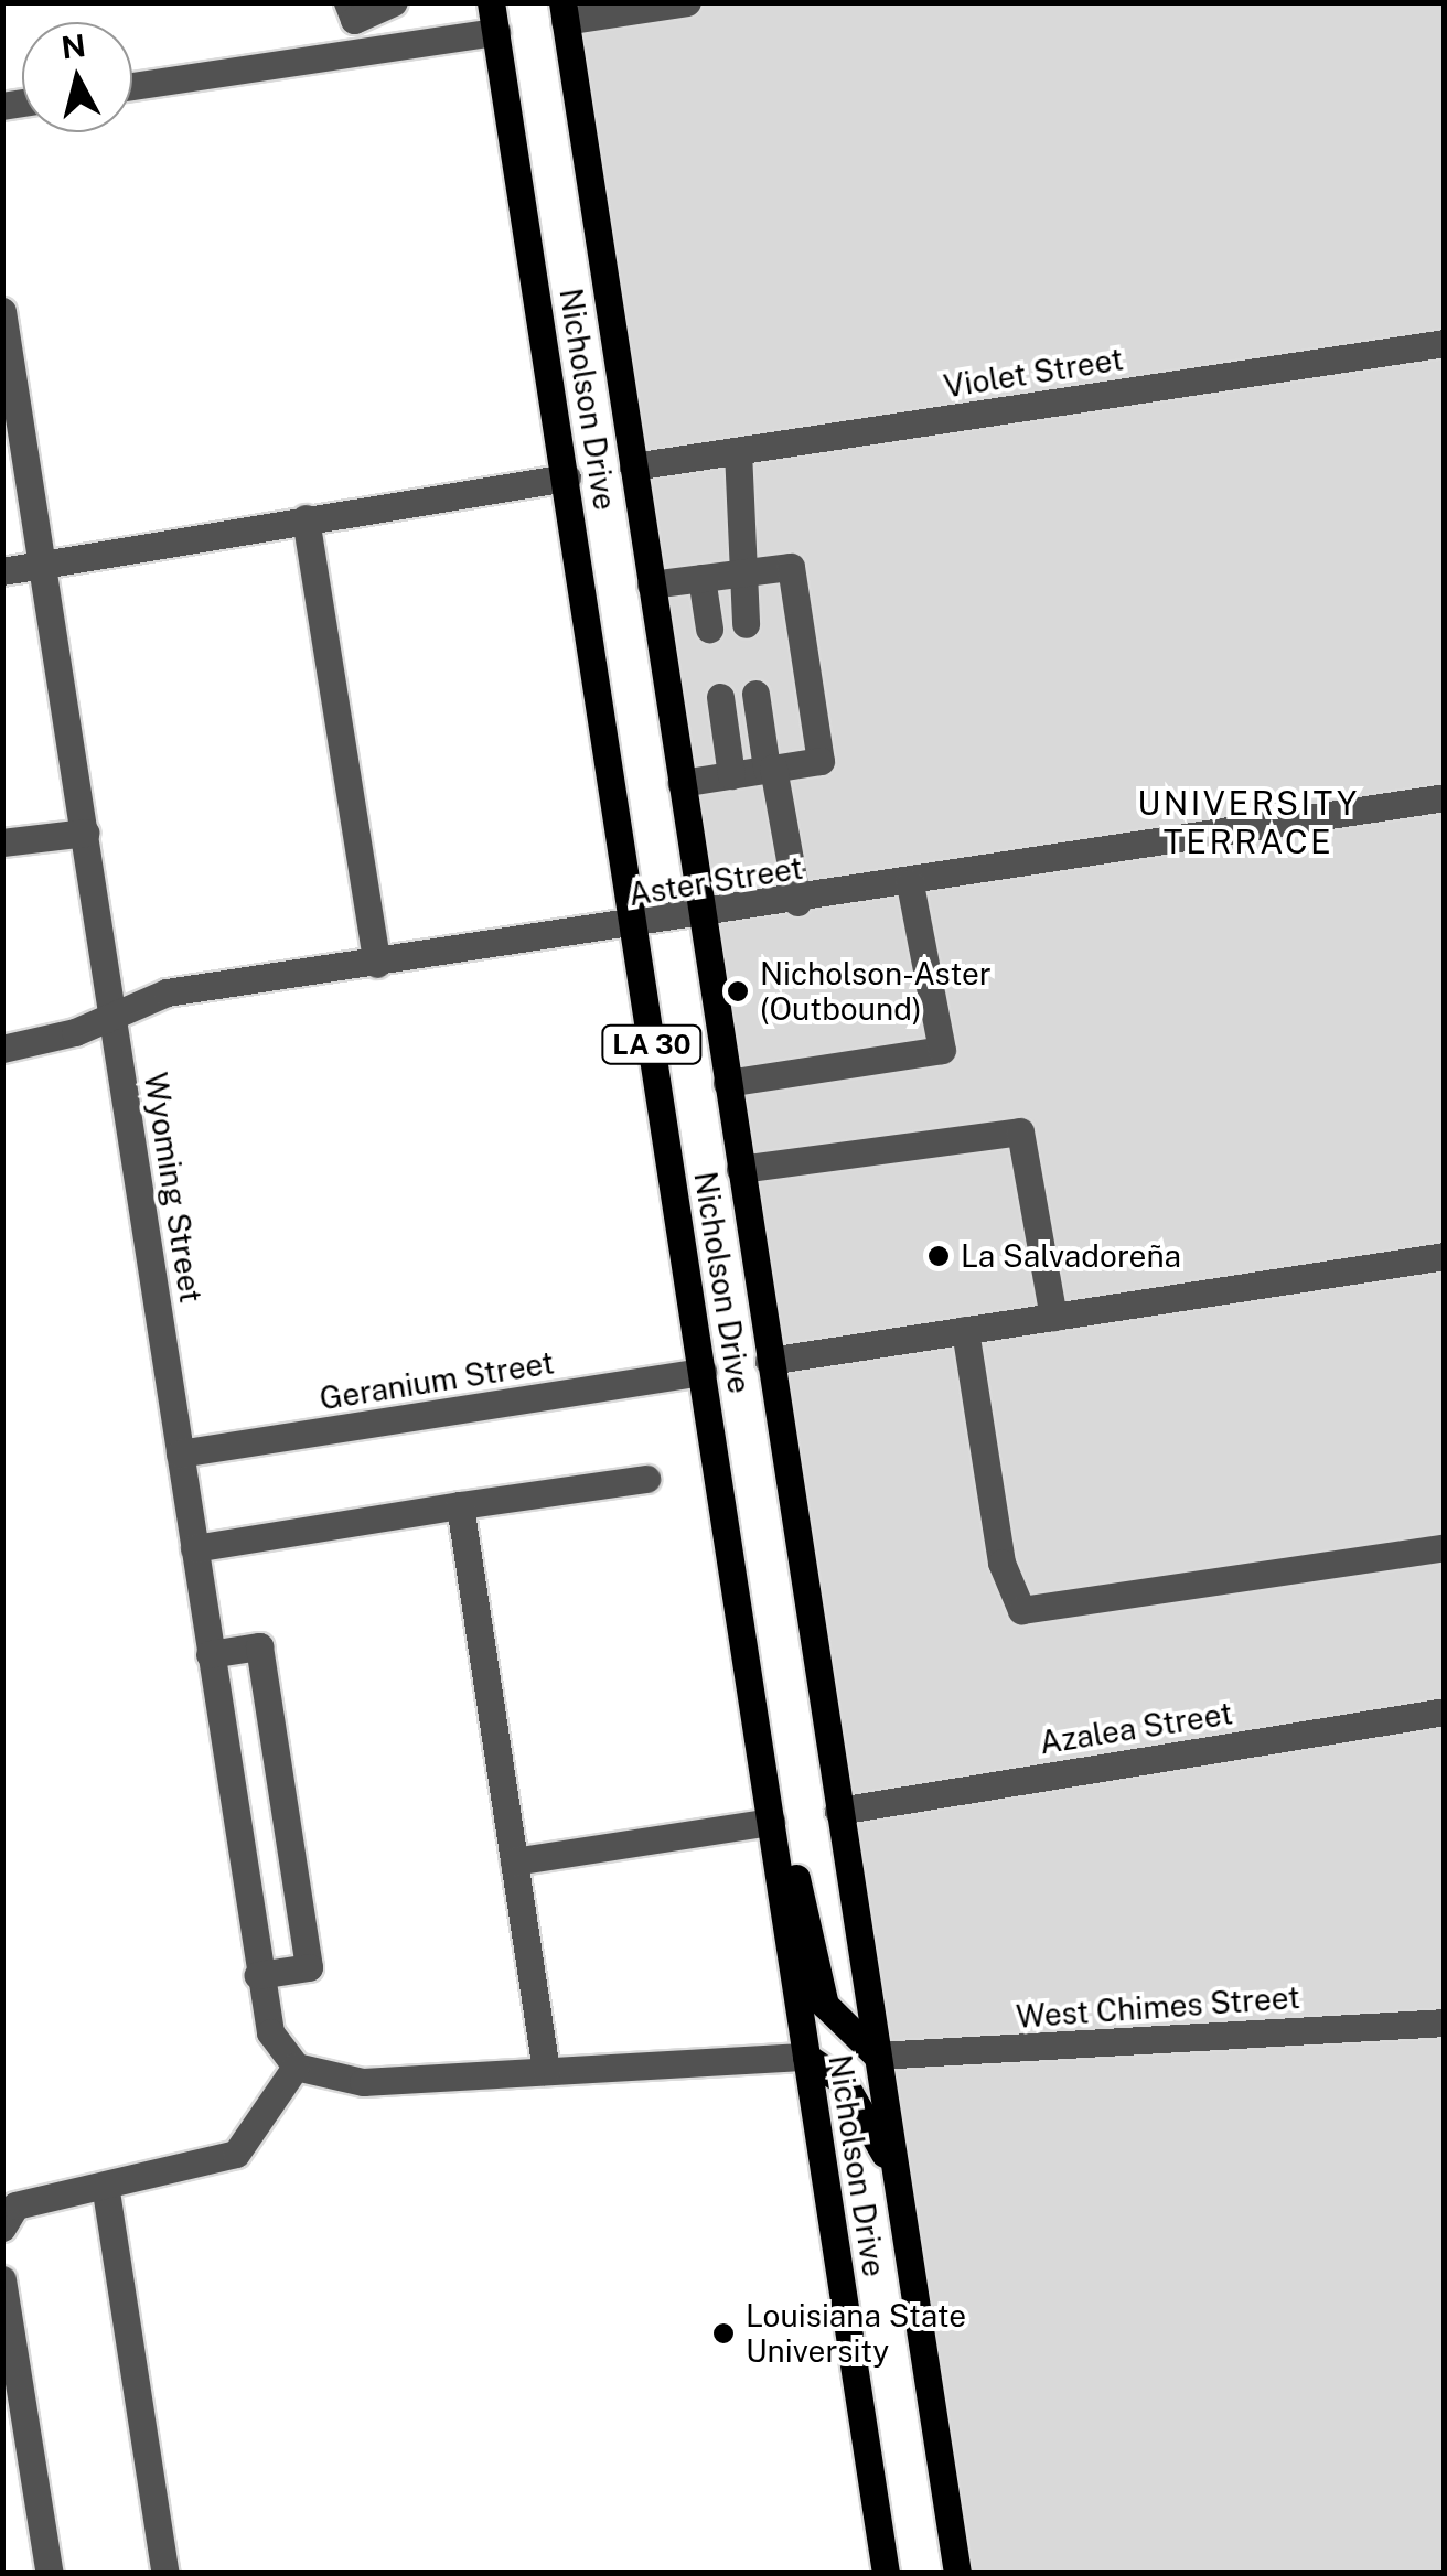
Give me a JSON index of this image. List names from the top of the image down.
{
  "streets": {
    "main road": ["Nicholson Drive", "LA 30"],
    "street": [
      "Violet Street",
      "Aster Street",
      "Wyoming Street",
      "Geranium Street",
      "Azalea Street",
      "West Chimes Street"
    ]
  },
  "crossings": [
    ["Violet Street", "Nicholson Drive"],
    ["Nicholson Drive", "Aster Street"],
    ["Nicholson Drive", "Geranium Street"],
    ["Nicholson Drive", "Azalea Street"],
    ["Nicholson Drive", "West Chimes Street"],
    ["Aster Street", "Wyoming Street"],
    ["Wyoming Street", "Geranium Street"]
  ],
  "districts": ["UNIVERSITY TERRACE"],
  "places": ["Nicholson-Aster (Outbound)", "La Salvadoreña", "Louisiana State University"],
  "north": "top"
}
